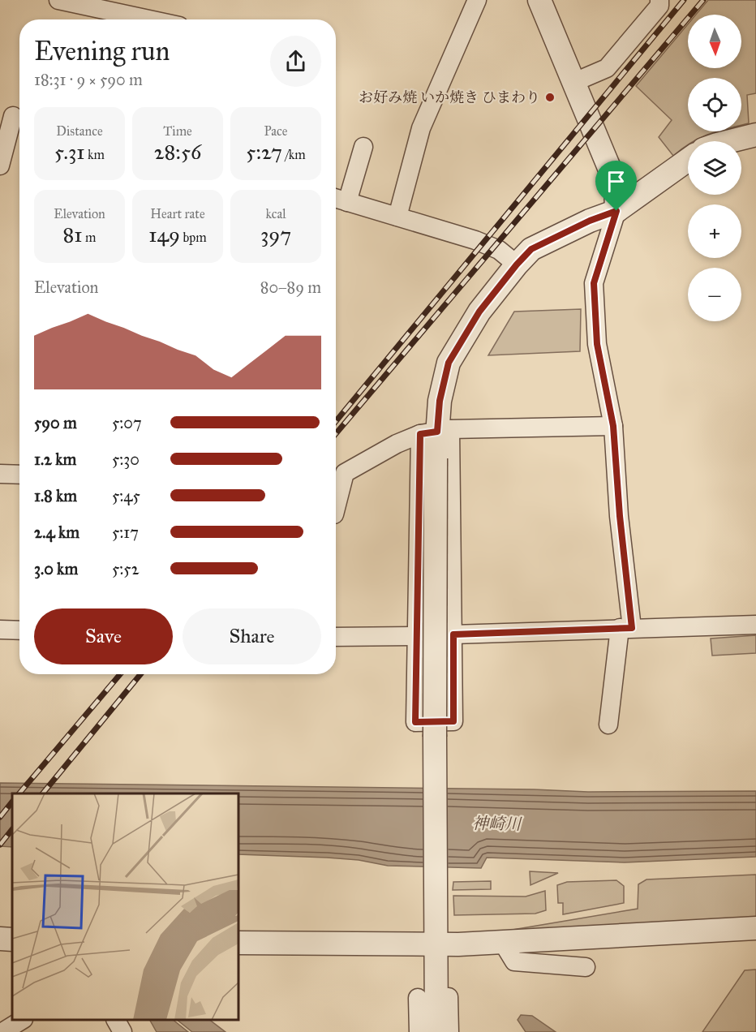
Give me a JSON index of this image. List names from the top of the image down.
{
  "water": ["神崎川"],
  "places": ["お好み焼 いか焼き ひまわり"],
  "north": "bottom",
  "page": {
    "map_buttons": ["+", "−"],
    "heading": ["Evening run", "18:31 · 9 × 590 m"],
    "stats": [
      ["Distance", "5.31 km"],
      ["Time", "28:56"],
      ["Pace", "5:27 /km"],
      ["Elevation", "81 m"],
      ["Heart rate", "149 bpm"],
      ["kcal", "397"]
    ],
    "chart": ["Elevation", "80–89 m"],
    "list": [
      {
        "name": "590 m",
        "note": "5:07"
      },
      {
        "name": "1.2 km",
        "note": "5:30"
      },
      {
        "name": "1.8 km",
        "note": "5:45"
      },
      {
        "name": "2.4 km",
        "note": "5:17"
      },
      {
        "name": "3.0 km",
        "note": "5:52"
      }
    ],
    "buttons": ["Save", "Share"]
  }
}
